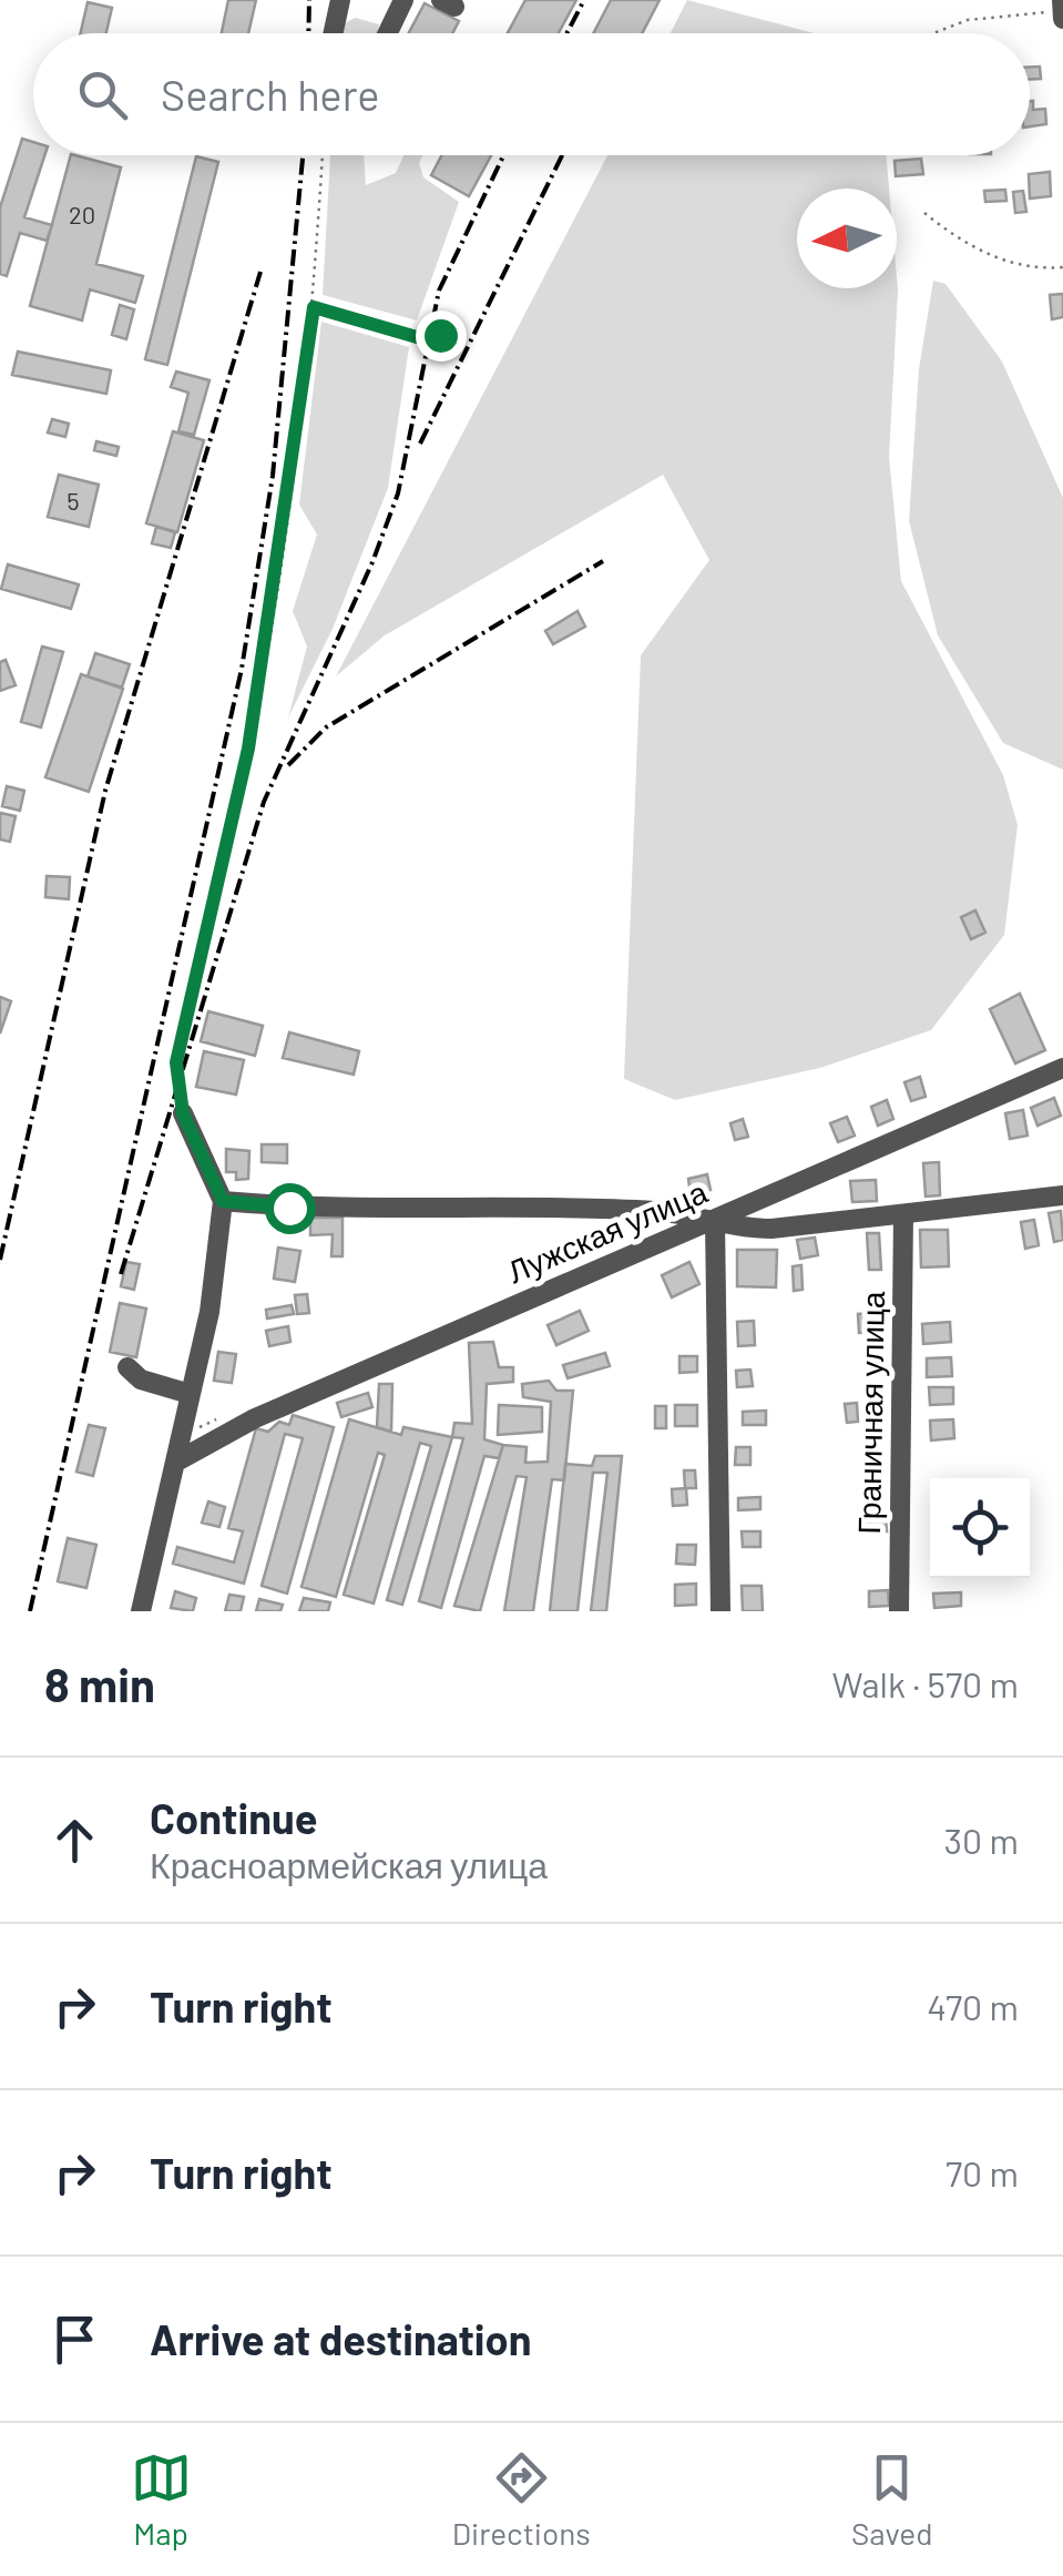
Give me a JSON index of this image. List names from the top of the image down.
{
  "streets": {
    "street": ["Лужская улица", "Граничная улица"]
  },
  "house_numbers": ["20", "5"],
  "north": "left",
  "page": {
    "search": "Search here",
    "heading": ["8 min", "Walk · 570 m"],
    "list": [
      ["Continue", "Красноармейская улица", "30 m"],
      ["Turn right", "470 m"],
      ["Turn right", "70 m"],
      "Arrive at destination"
    ],
    "nav": ["Map", "Directions", "Saved"]
  }
}
